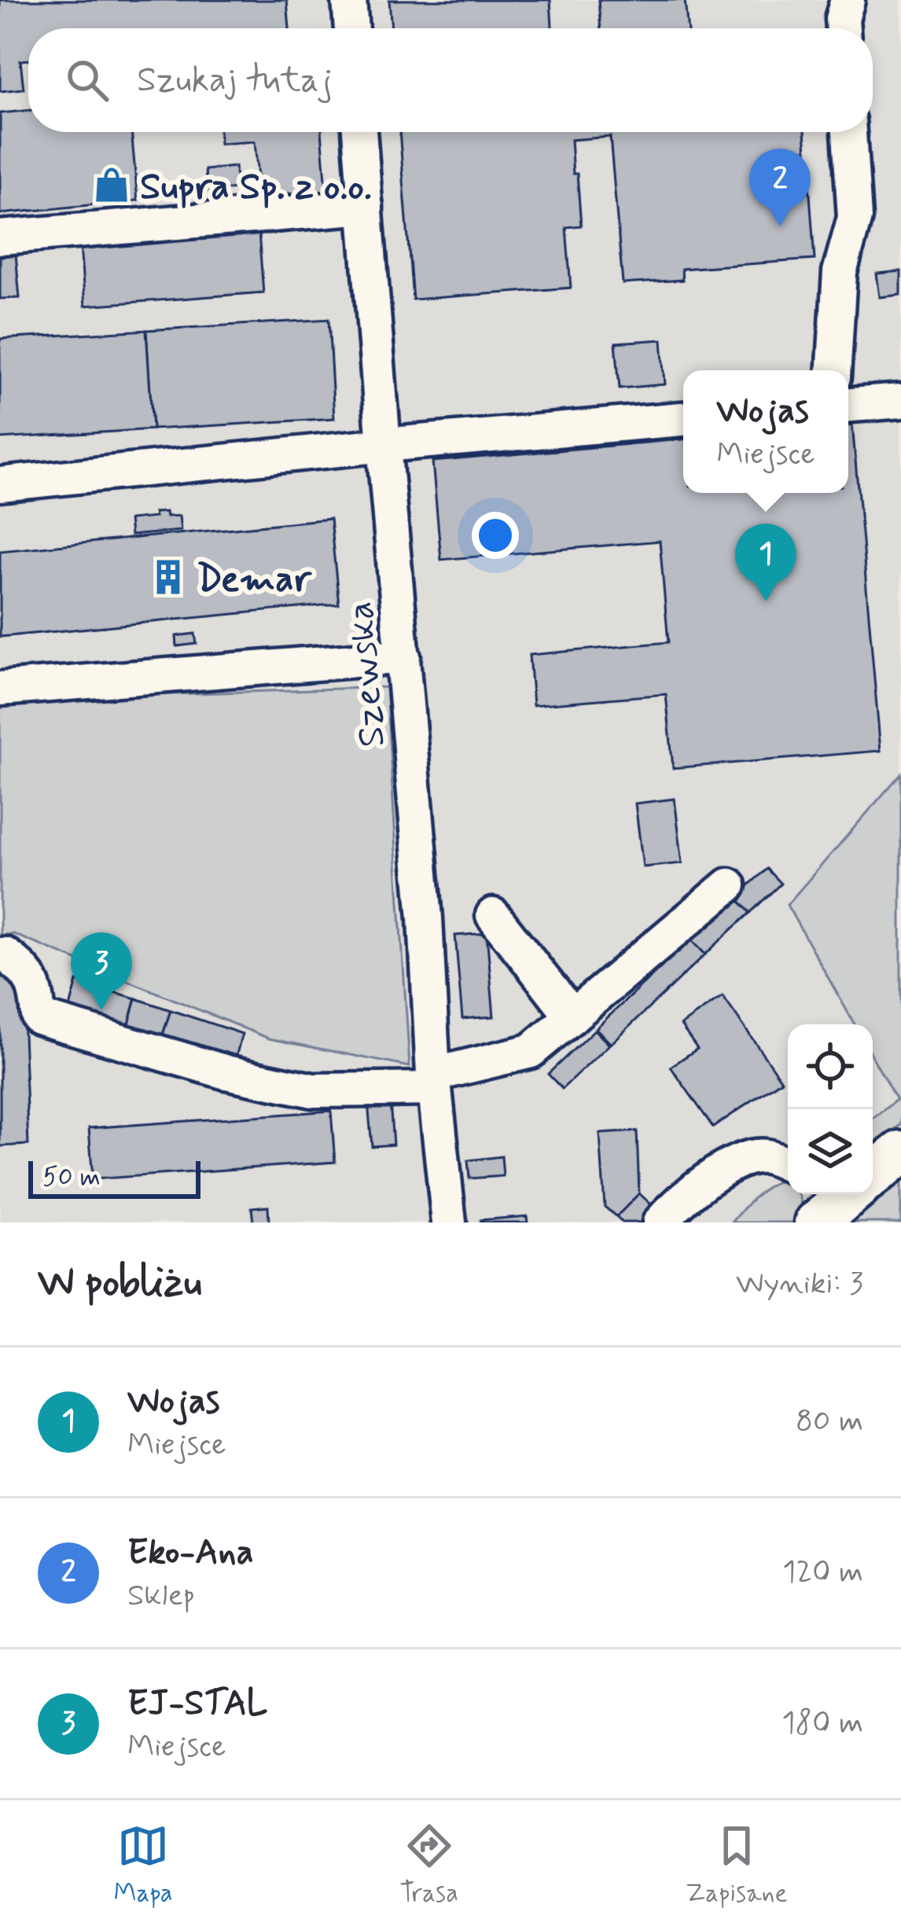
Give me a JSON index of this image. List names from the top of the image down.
{
  "streets": {
    "lane": ["Szewska"]
  },
  "places": {
    "shop": ["Supra Sp. z o.o."],
    "building": ["Demar"]
  },
  "scale_bar": "50 m",
  "page": {
    "search": "Szukaj tutaj",
    "pins": ["2", "1", "3"],
    "popup": ["Wojas", "Miejsce"],
    "scale": "50 m",
    "heading": ["W pobliżu", "Wyniki: 3"],
    "list": [
      {
        "mark": "1",
        "name": "Wojas",
        "note": "Miejsce",
        "value": "80 m"
      },
      {
        "mark": "2",
        "name": "Eko-Ana",
        "note": "Sklep",
        "value": "120 m"
      },
      {
        "mark": "3",
        "name": "EJ-STAL",
        "note": "Miejsce",
        "value": "180 m"
      }
    ],
    "nav": ["Mapa", "Trasa", "Zapisane"]
  }
}
